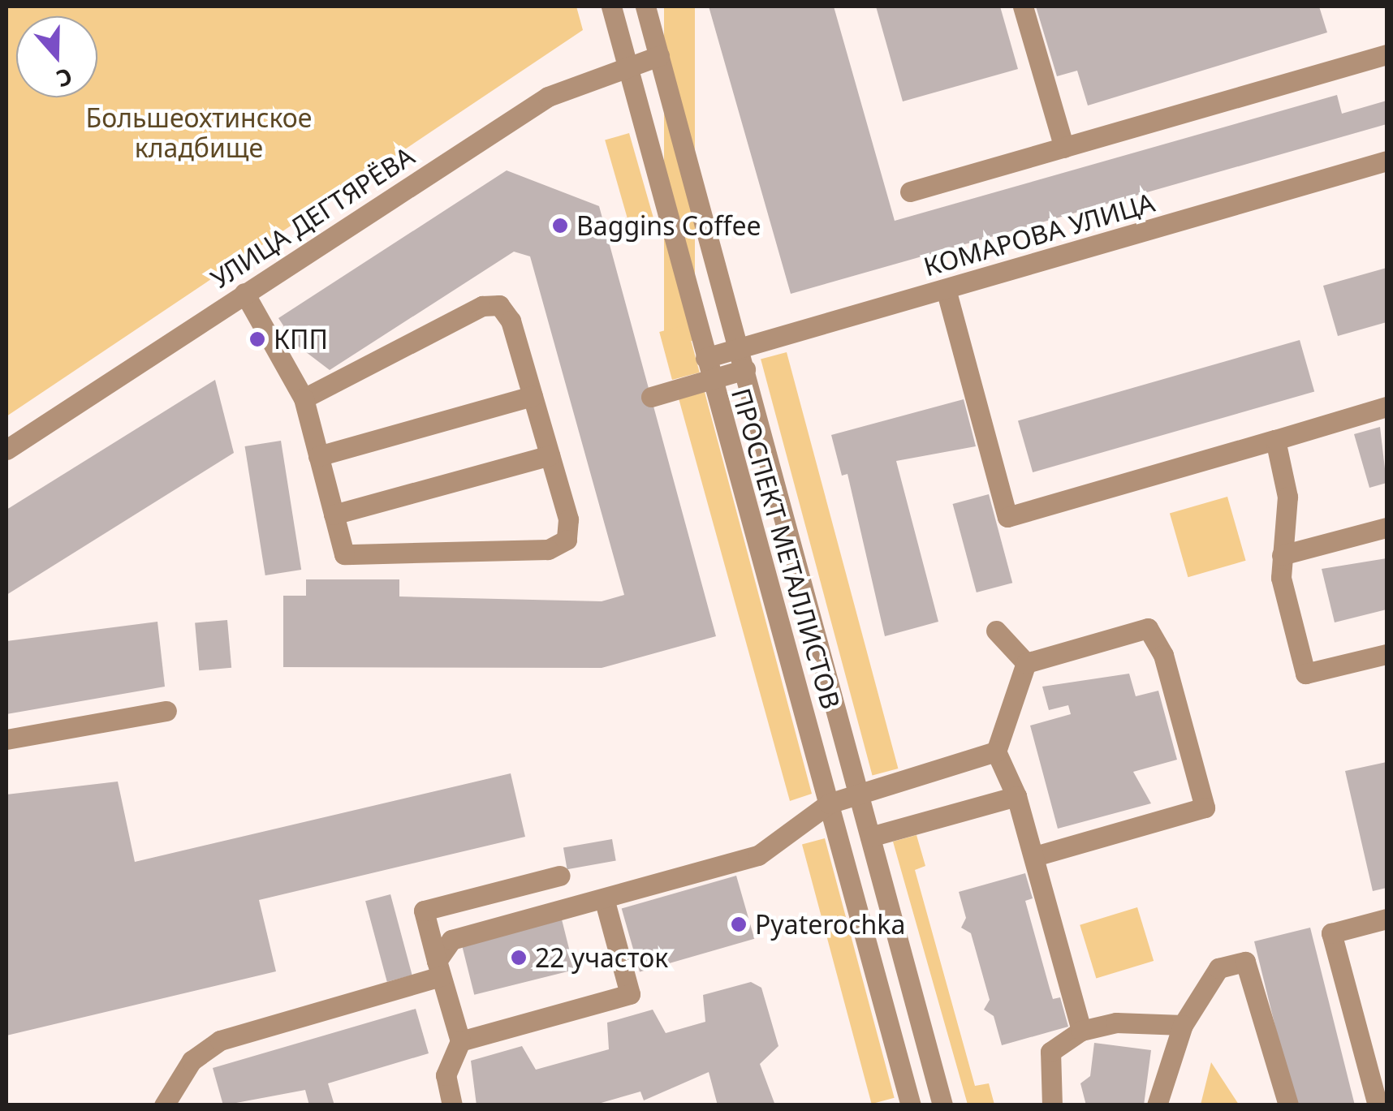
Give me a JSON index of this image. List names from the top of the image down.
{
  "streets": {
    "street": ["УЛИЦА ДЕГТЯРЁВА", "КОМАРОВА УЛИЦА", "ПРОСПЕКТ МЕТАЛЛИСТОВ"]
  },
  "crossings": [
    ["УЛИЦА ДЕГТЯРЁВА", "ПРОСПЕКТ МЕТАЛЛИСТОВ"],
    ["КОМАРОВА УЛИЦА", "ПРОСПЕКТ МЕТАЛЛИСТОВ"]
  ],
  "parks": ["Большеохтинское кладбище"],
  "places": [
    "Baggins Coffee",
    "КПП",
    "Pyaterochka",
    "22 участок"
  ],
  "north": "bottom"
}
